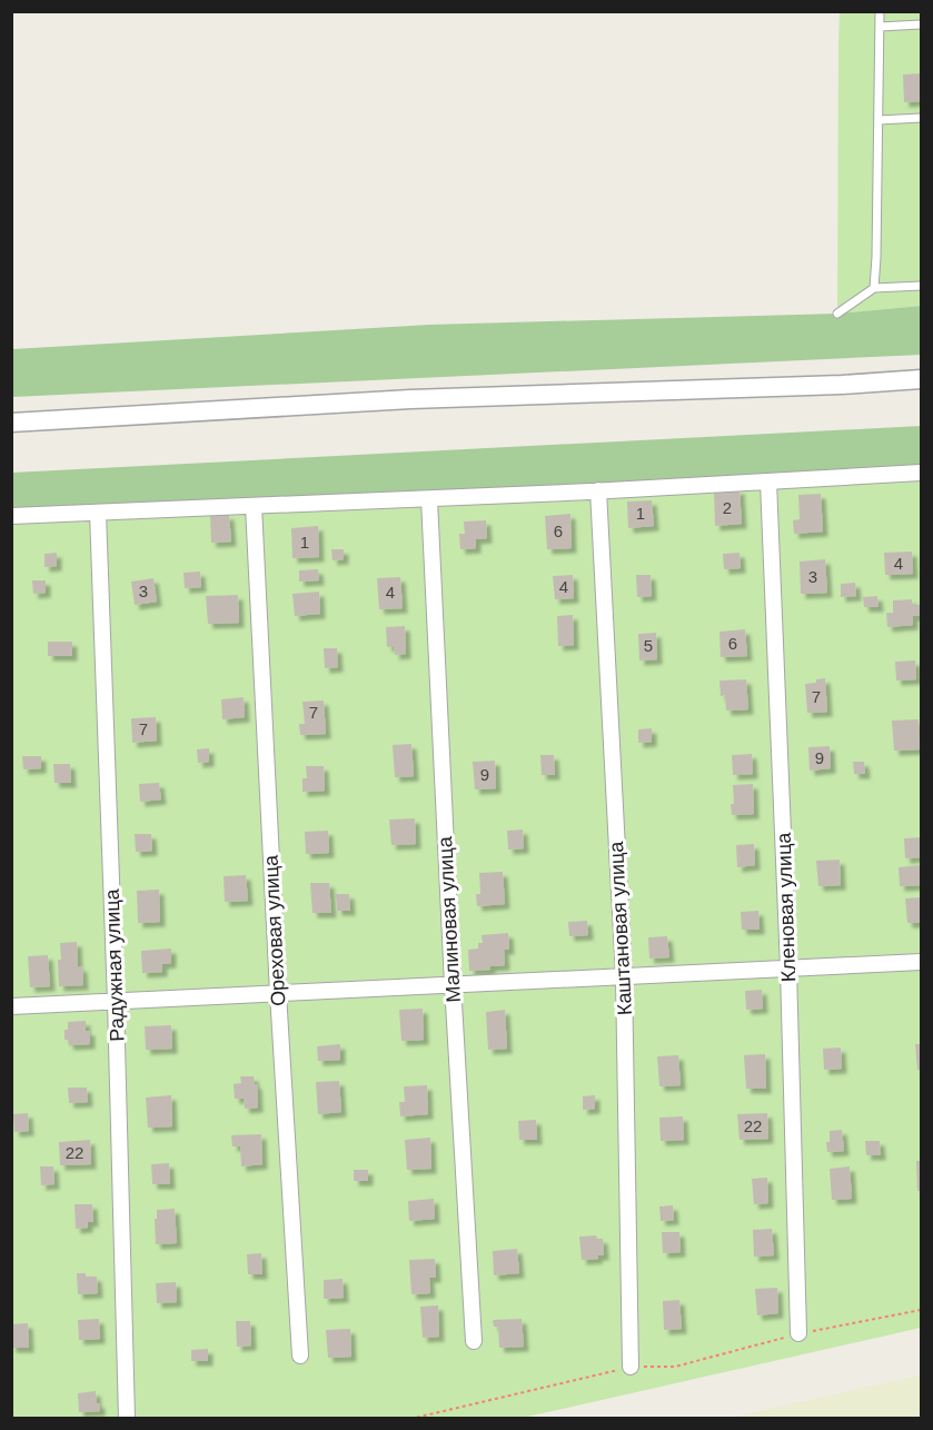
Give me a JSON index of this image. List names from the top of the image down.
{
  "streets": {
    "street": [
      "Кленовая улица",
      "Малиновая улица",
      "Каштановая улица",
      "Ореховая улица",
      "Радужная улица"
    ]
  },
  "house_numbers": [
    "2",
    "1",
    "6",
    "1",
    "4",
    "3",
    "4",
    "3",
    "4",
    "6",
    "5",
    "7",
    "7",
    "7",
    "9",
    "9",
    "22",
    "22"
  ]
}
